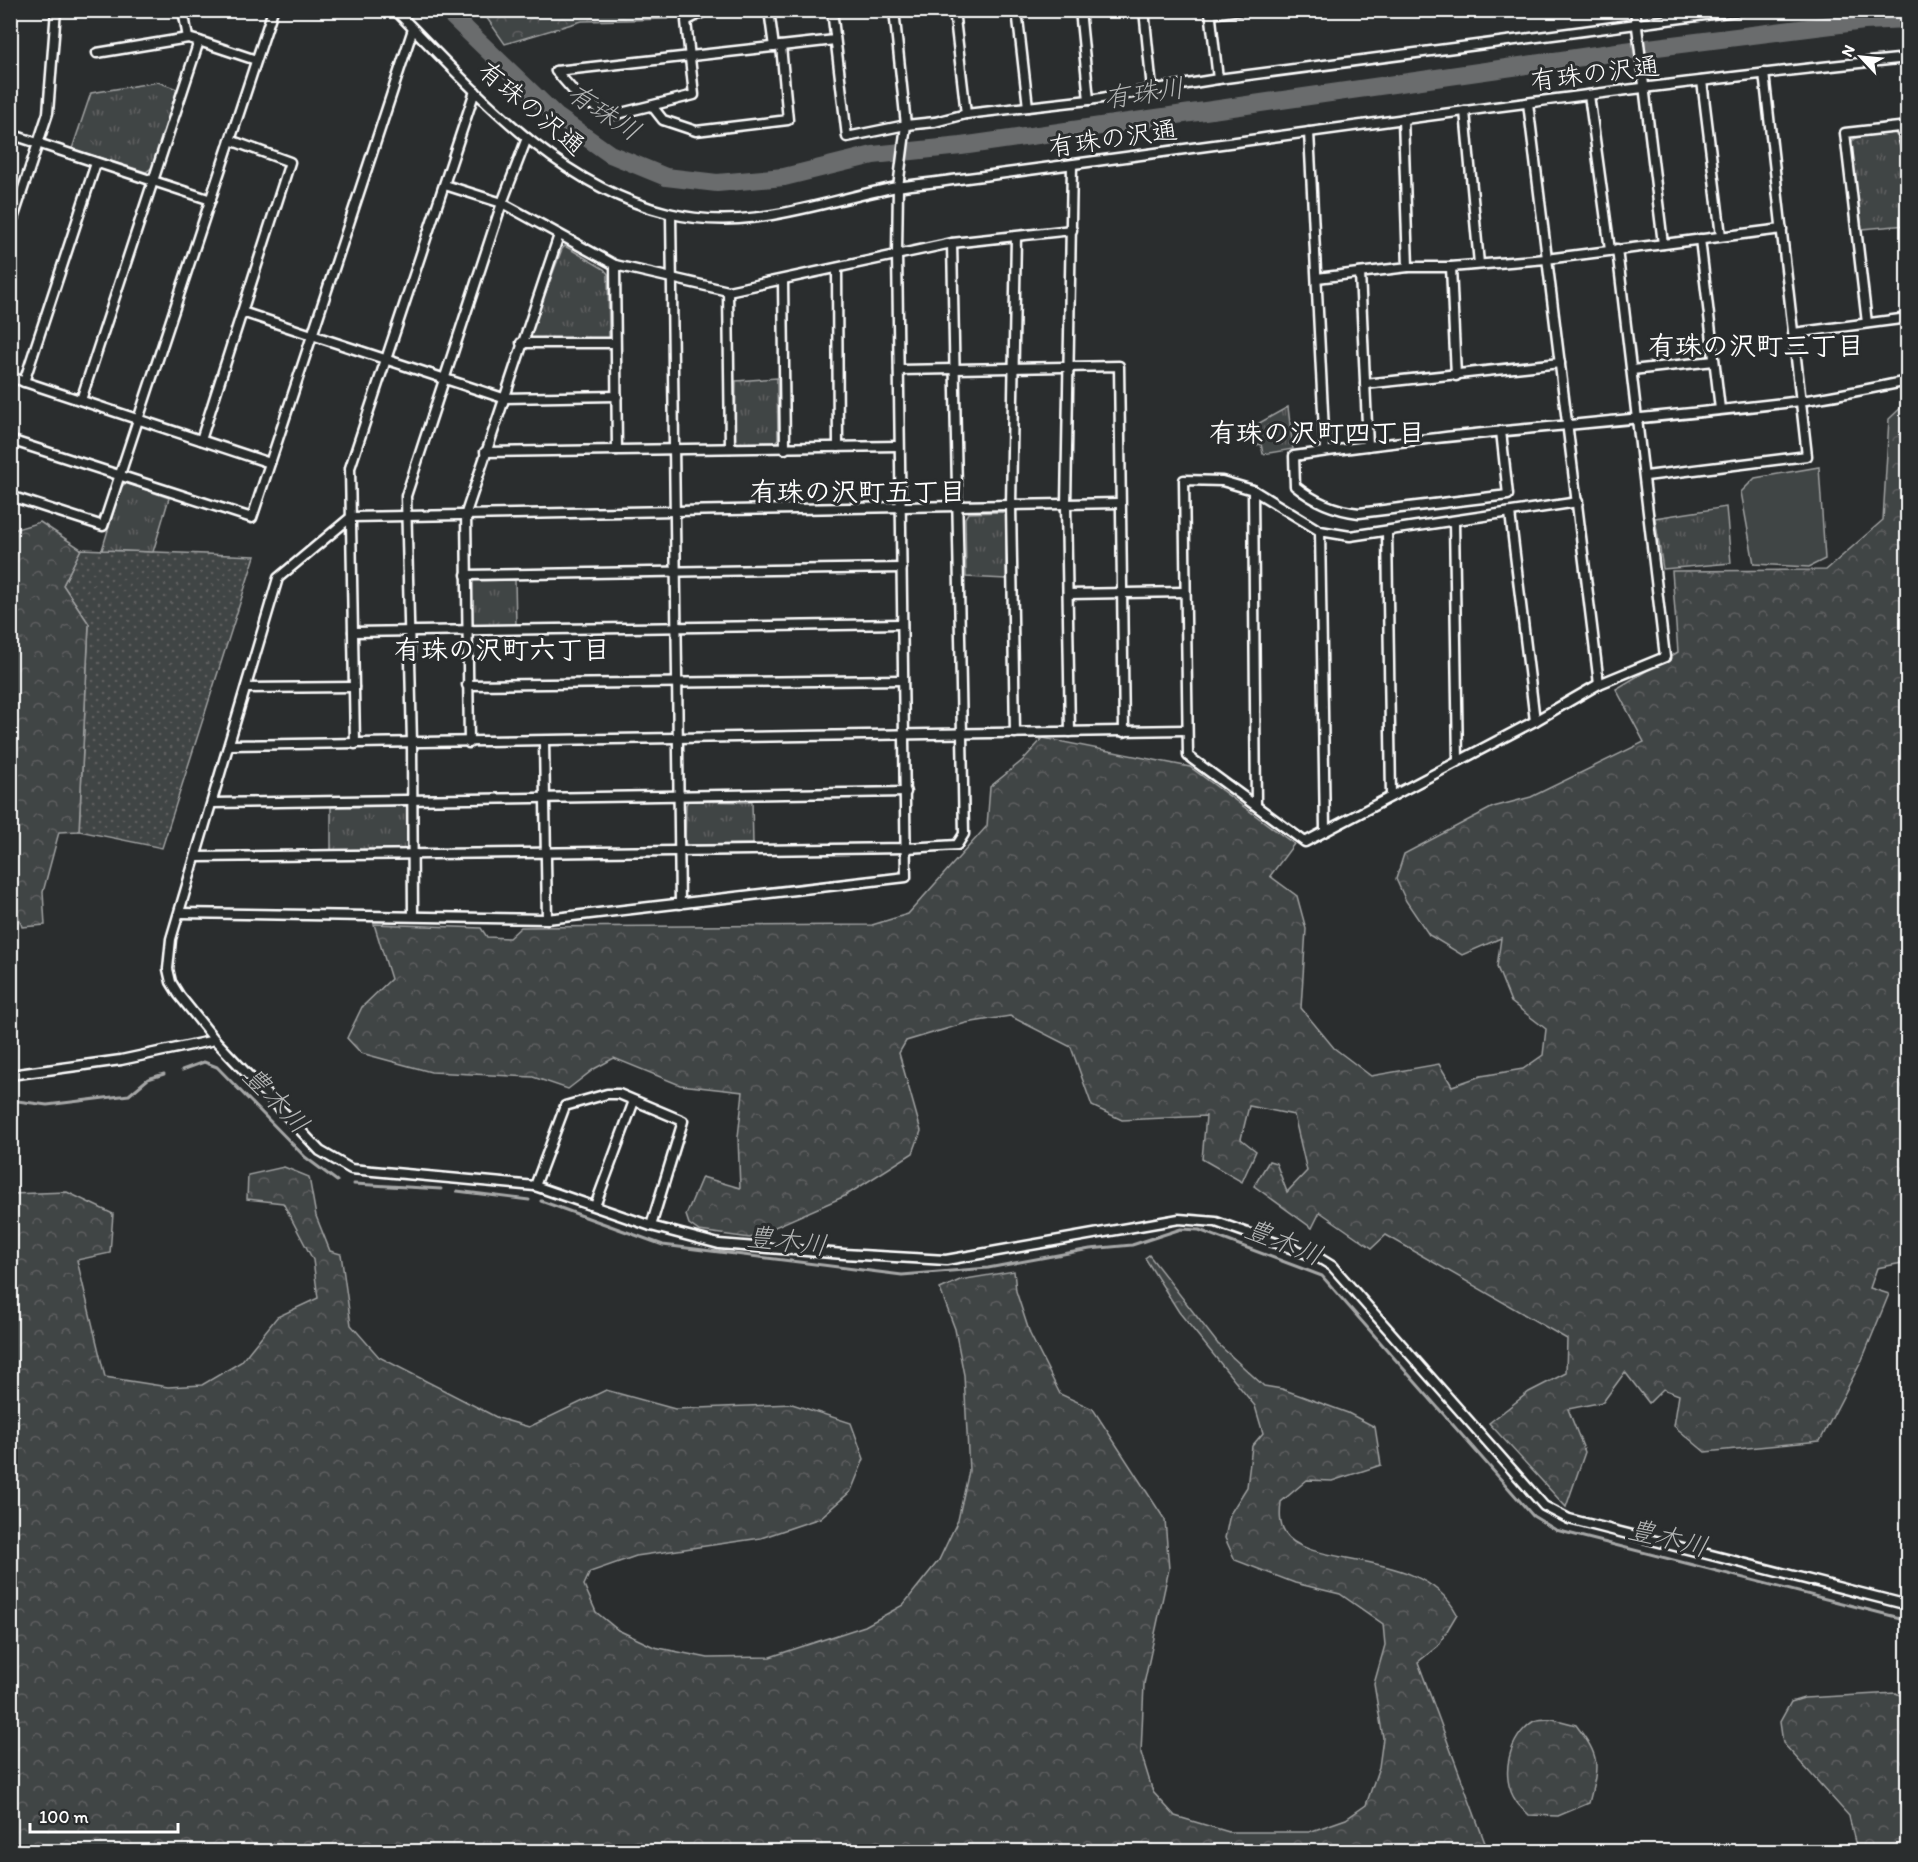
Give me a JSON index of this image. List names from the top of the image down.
{
  "streets": {
    "street": ["有珠の沢通"]
  },
  "districts": [
    "有珠の沢町三丁目",
    "有珠の沢町四丁目",
    "有珠の沢町五丁目",
    "有珠の沢町六丁目"
  ],
  "water": ["有珠川", "豊木川"],
  "scale_bar": "100 m",
  "north": "top left"
}
